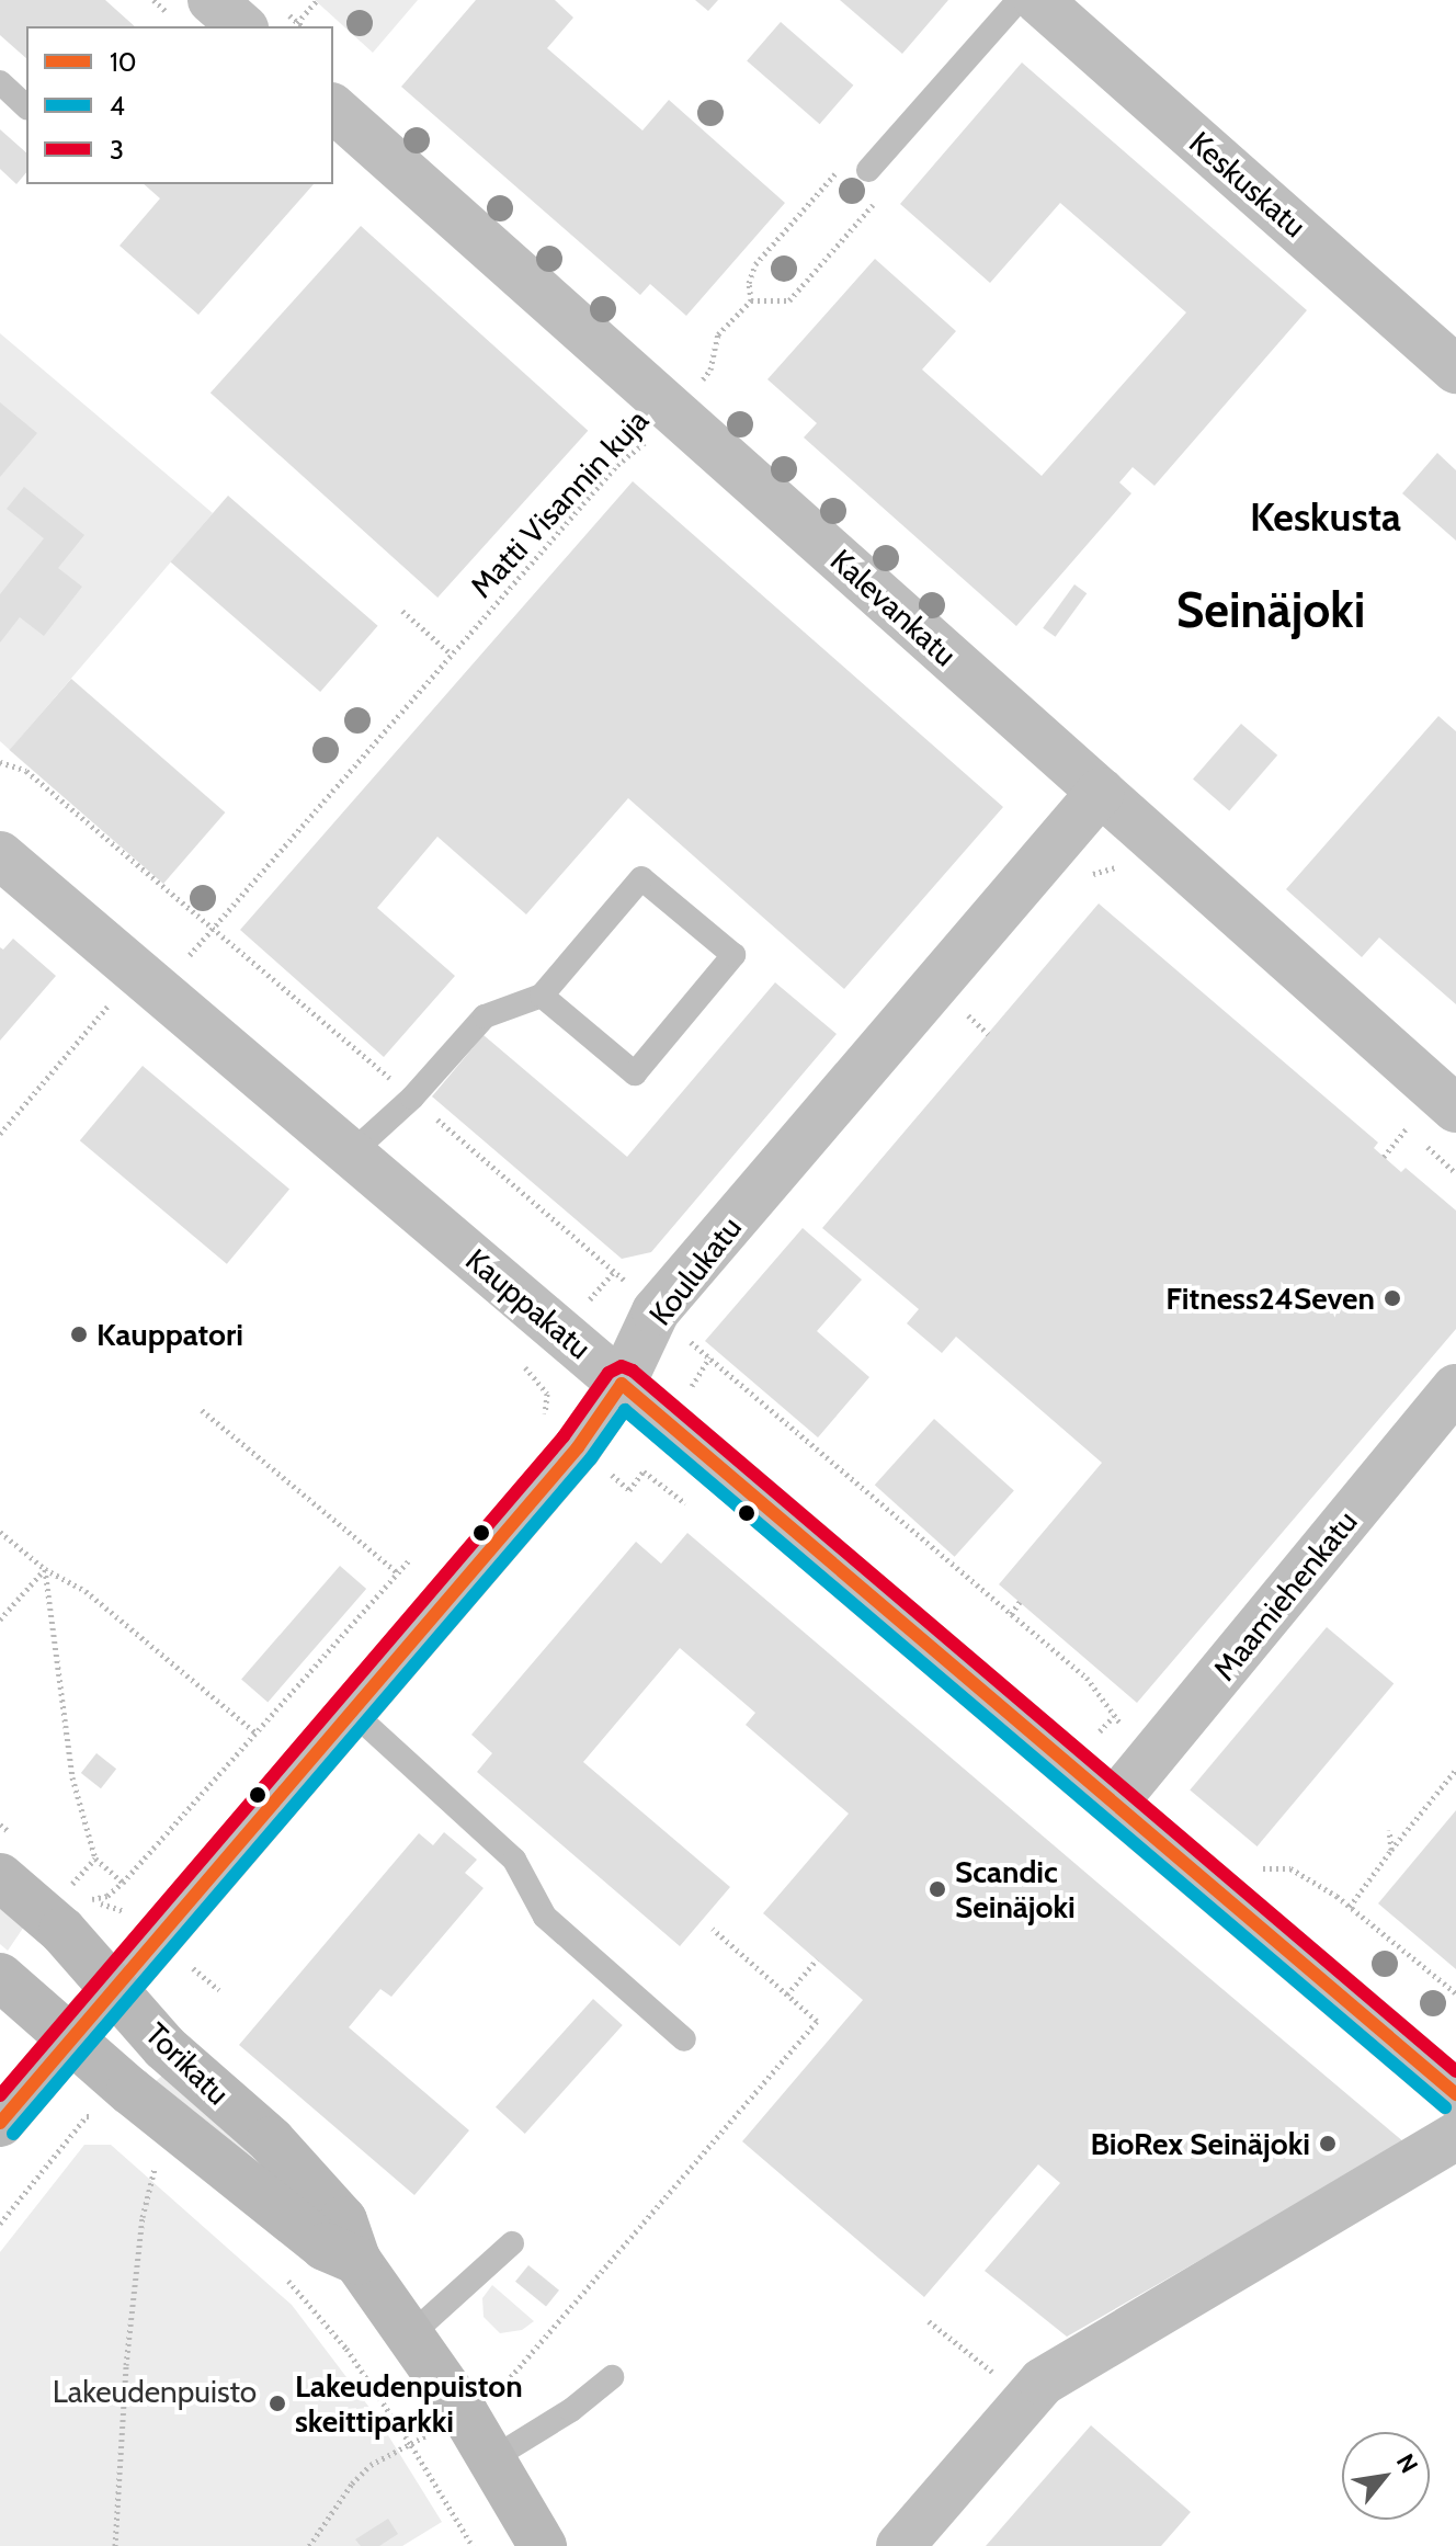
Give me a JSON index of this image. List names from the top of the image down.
{
  "streets": {
    "street": [
      "Keskuskatu",
      "Kalevankatu",
      "Koulukatu",
      "Kauppakatu",
      "Maamiehenkatu",
      "Torikatu"
    ],
    "path": ["Matti Visannin kuja"]
  },
  "crossings": [
    ["Matti Visannin kuja", "Kalevankatu"],
    ["Matti Visannin kuja", "Kauppakatu"],
    ["Kalevankatu", "Koulukatu"],
    ["Koulukatu", "Kauppakatu"],
    ["Koulukatu", "Torikatu"],
    ["Kauppakatu", "Maamiehenkatu"]
  ],
  "districts": ["Keskusta", "Seinäjoki"],
  "parks": ["Lakeudenpuisto"],
  "places": [
    "Fitness24Seven",
    "Kauppatori",
    "Scandic Seinäjoki",
    "BioRex Seinäjoki",
    "Lakeudenpuiston skeittiparkki"
  ],
  "lines": ["transit line 3", "transit line 10", "transit line 4"],
  "legend": ["10", "4", "3"],
  "north": "top right"
}
